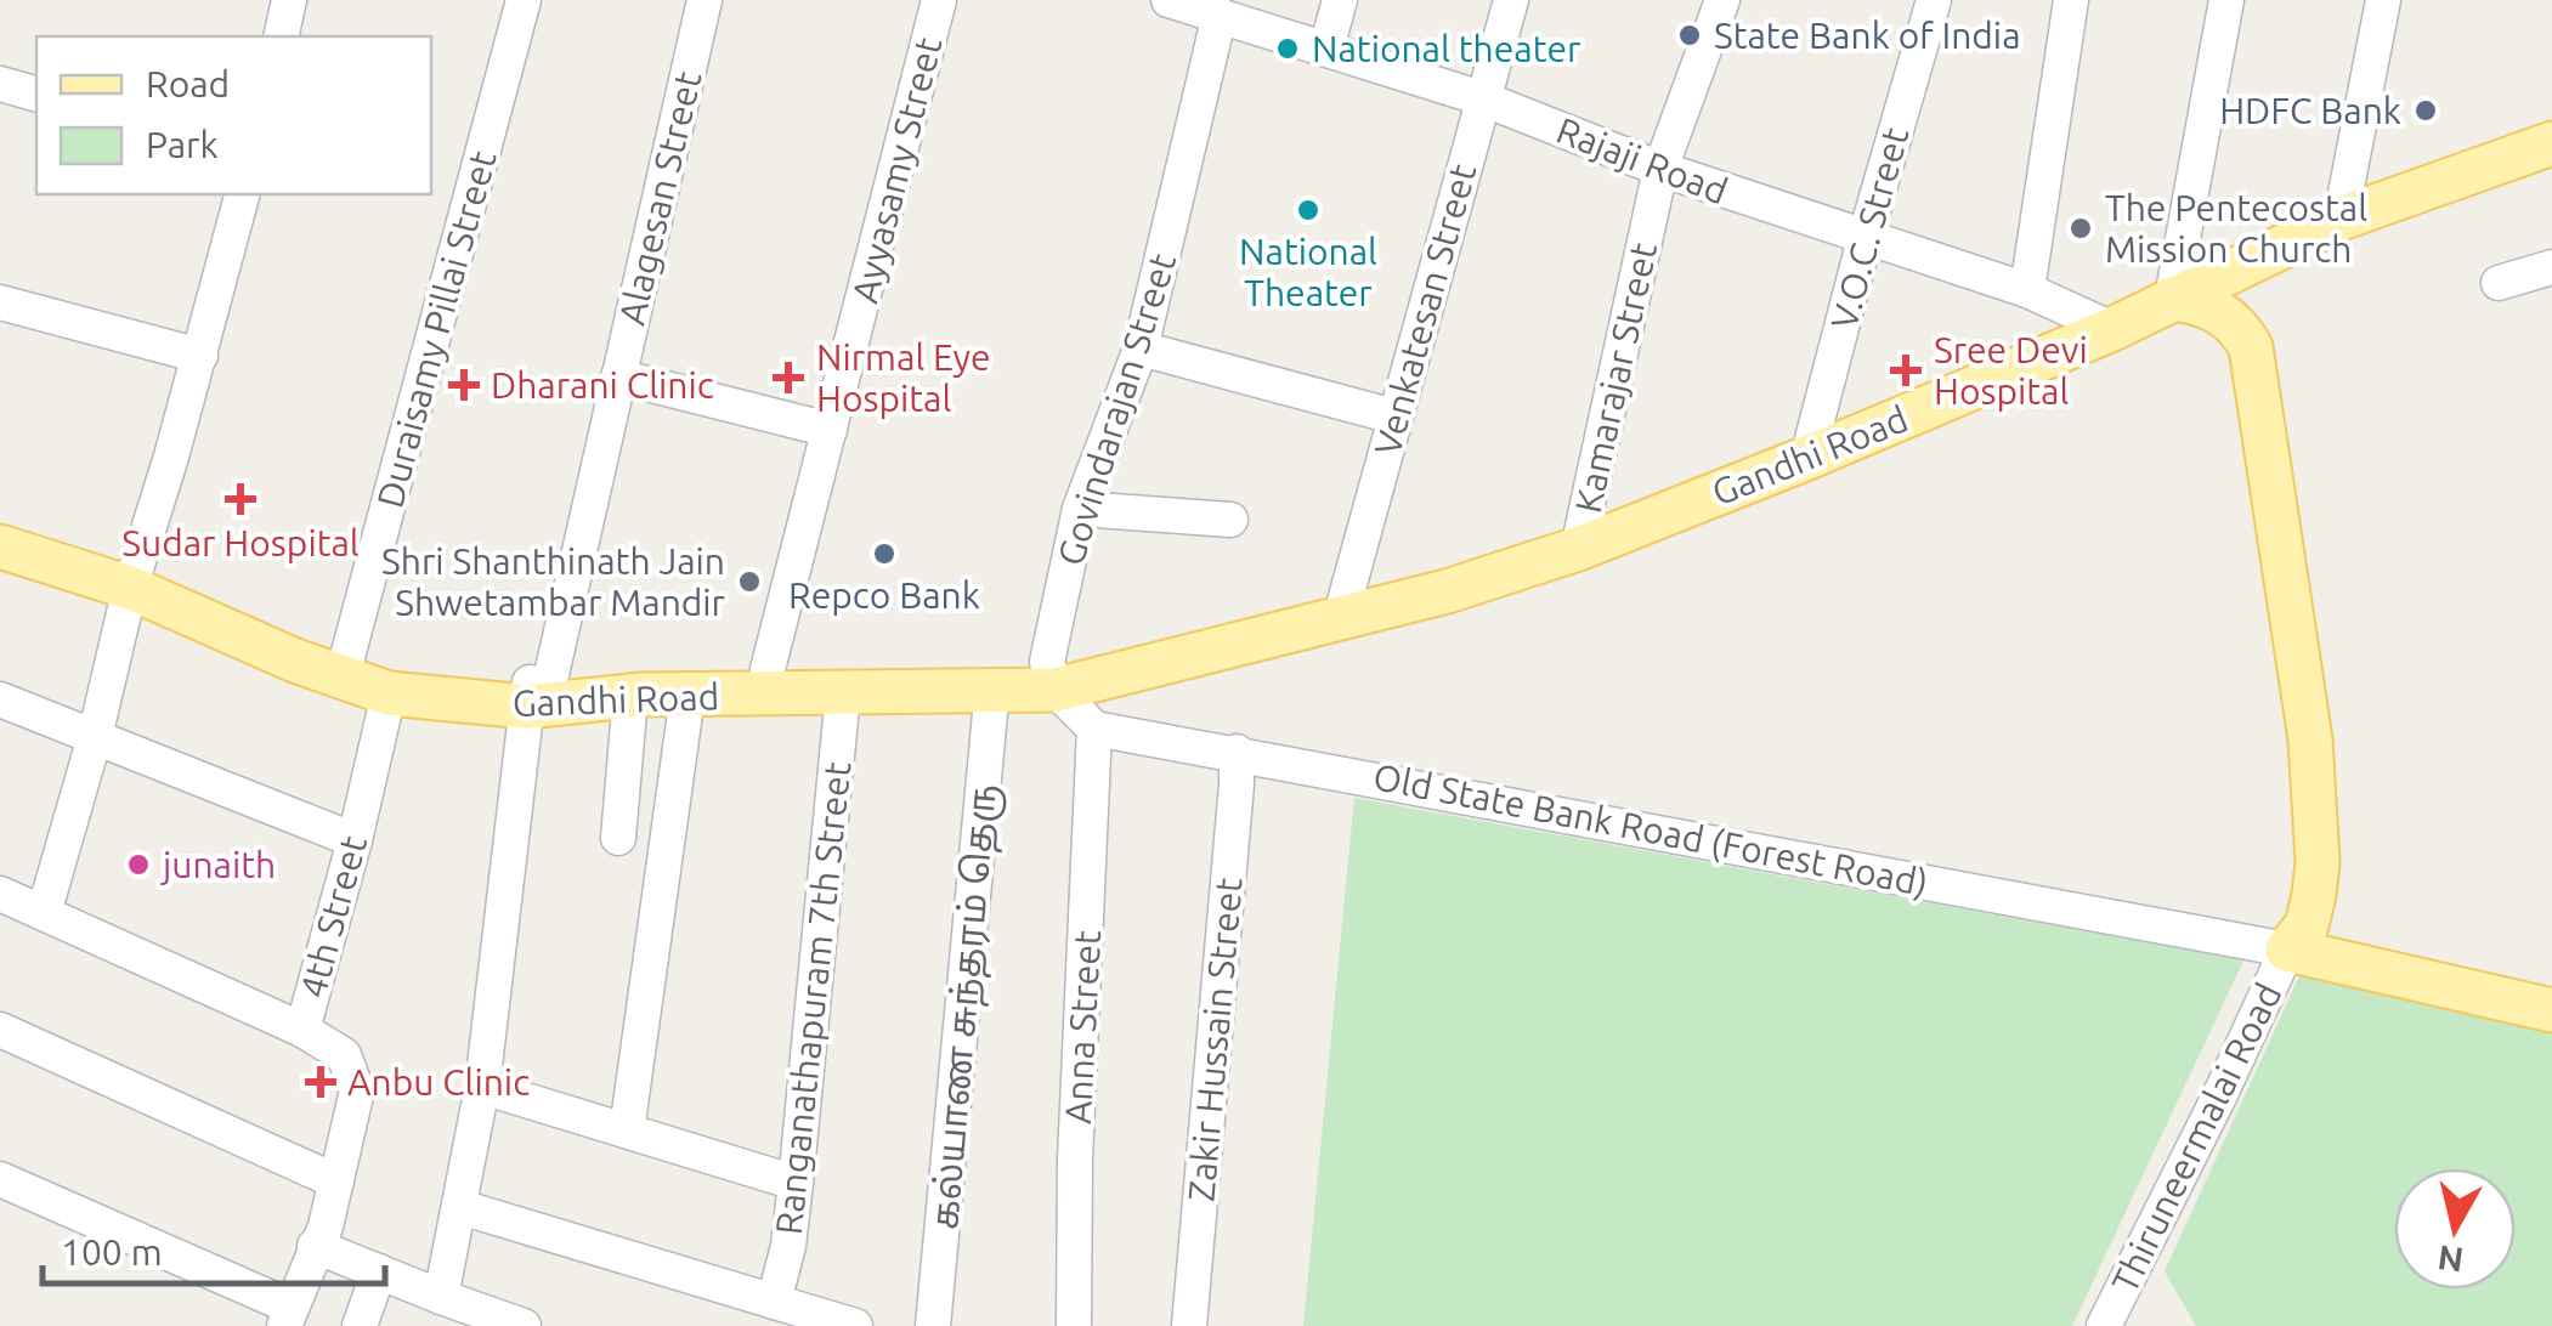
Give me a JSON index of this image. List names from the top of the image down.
{
  "streets": {
    "main road": ["Gandhi Road"],
    "street": [
      "Rajaji Road",
      "Ayyasamy Street",
      "Alagesan Street",
      "V.O.C. Street",
      "Venkatesan Street",
      "Duraisamy Pillai Street",
      "Kamarajar Street",
      "Govindarajan Street",
      "Old State Bank Road (Forest Road)",
      "4th Street",
      "Ranganathapuram 7th Street",
      "கல்யாண சுந்தரம் தெரு",
      "Anna Street",
      "Zakir Hussain Street",
      "Thiruneermalai Road"
    ]
  },
  "crossings": [
    ["Rajaji Road", "V.O.C. Street"],
    ["Rajaji Road", "Venkatesan Street"],
    ["Rajaji Road", "Kamarajar Street"],
    ["Rajaji Road", "Govindarajan Street"],
    ["Rajaji Road", "Gandhi Road"],
    ["Ayyasamy Street", "Gandhi Road"],
    ["Alagesan Street", "Gandhi Road"],
    ["V.O.C. Street", "Gandhi Road"],
    ["Venkatesan Street", "Gandhi Road"],
    ["Duraisamy Pillai Street", "Gandhi Road"],
    ["Kamarajar Street", "Gandhi Road"],
    ["Govindarajan Street", "Gandhi Road"],
    ["Gandhi Road", "4th Street"],
    ["Gandhi Road", "Ranganathapuram 7th Street"],
    ["Gandhi Road", "கல்யாண சுந்தரம் தெரு"],
    ["Old State Bank Road (Forest Road)", "Anna Street"],
    ["Old State Bank Road (Forest Road)", "Zakir Hussain Street"],
    ["Old State Bank Road (Forest Road)", "Thiruneermalai Road"]
  ],
  "places": {
    "other": [
      "State Bank of India",
      "National theater",
      "HDFC Bank",
      "National Theater",
      "The Pentecostal Mission Church",
      "Repco Bank",
      "Shri Shanthinath Jain Shwetambar Mandir",
      "junaith"
    ],
    "health": [
      "Sree Devi Hospital",
      "Nirmal Eye Hospital",
      "Dharani Clinic",
      "Sudar Hospital",
      "Anbu Clinic"
    ]
  },
  "legend": ["Road", "Park"],
  "scale_bar": "100 m",
  "north": "bottom"
}
